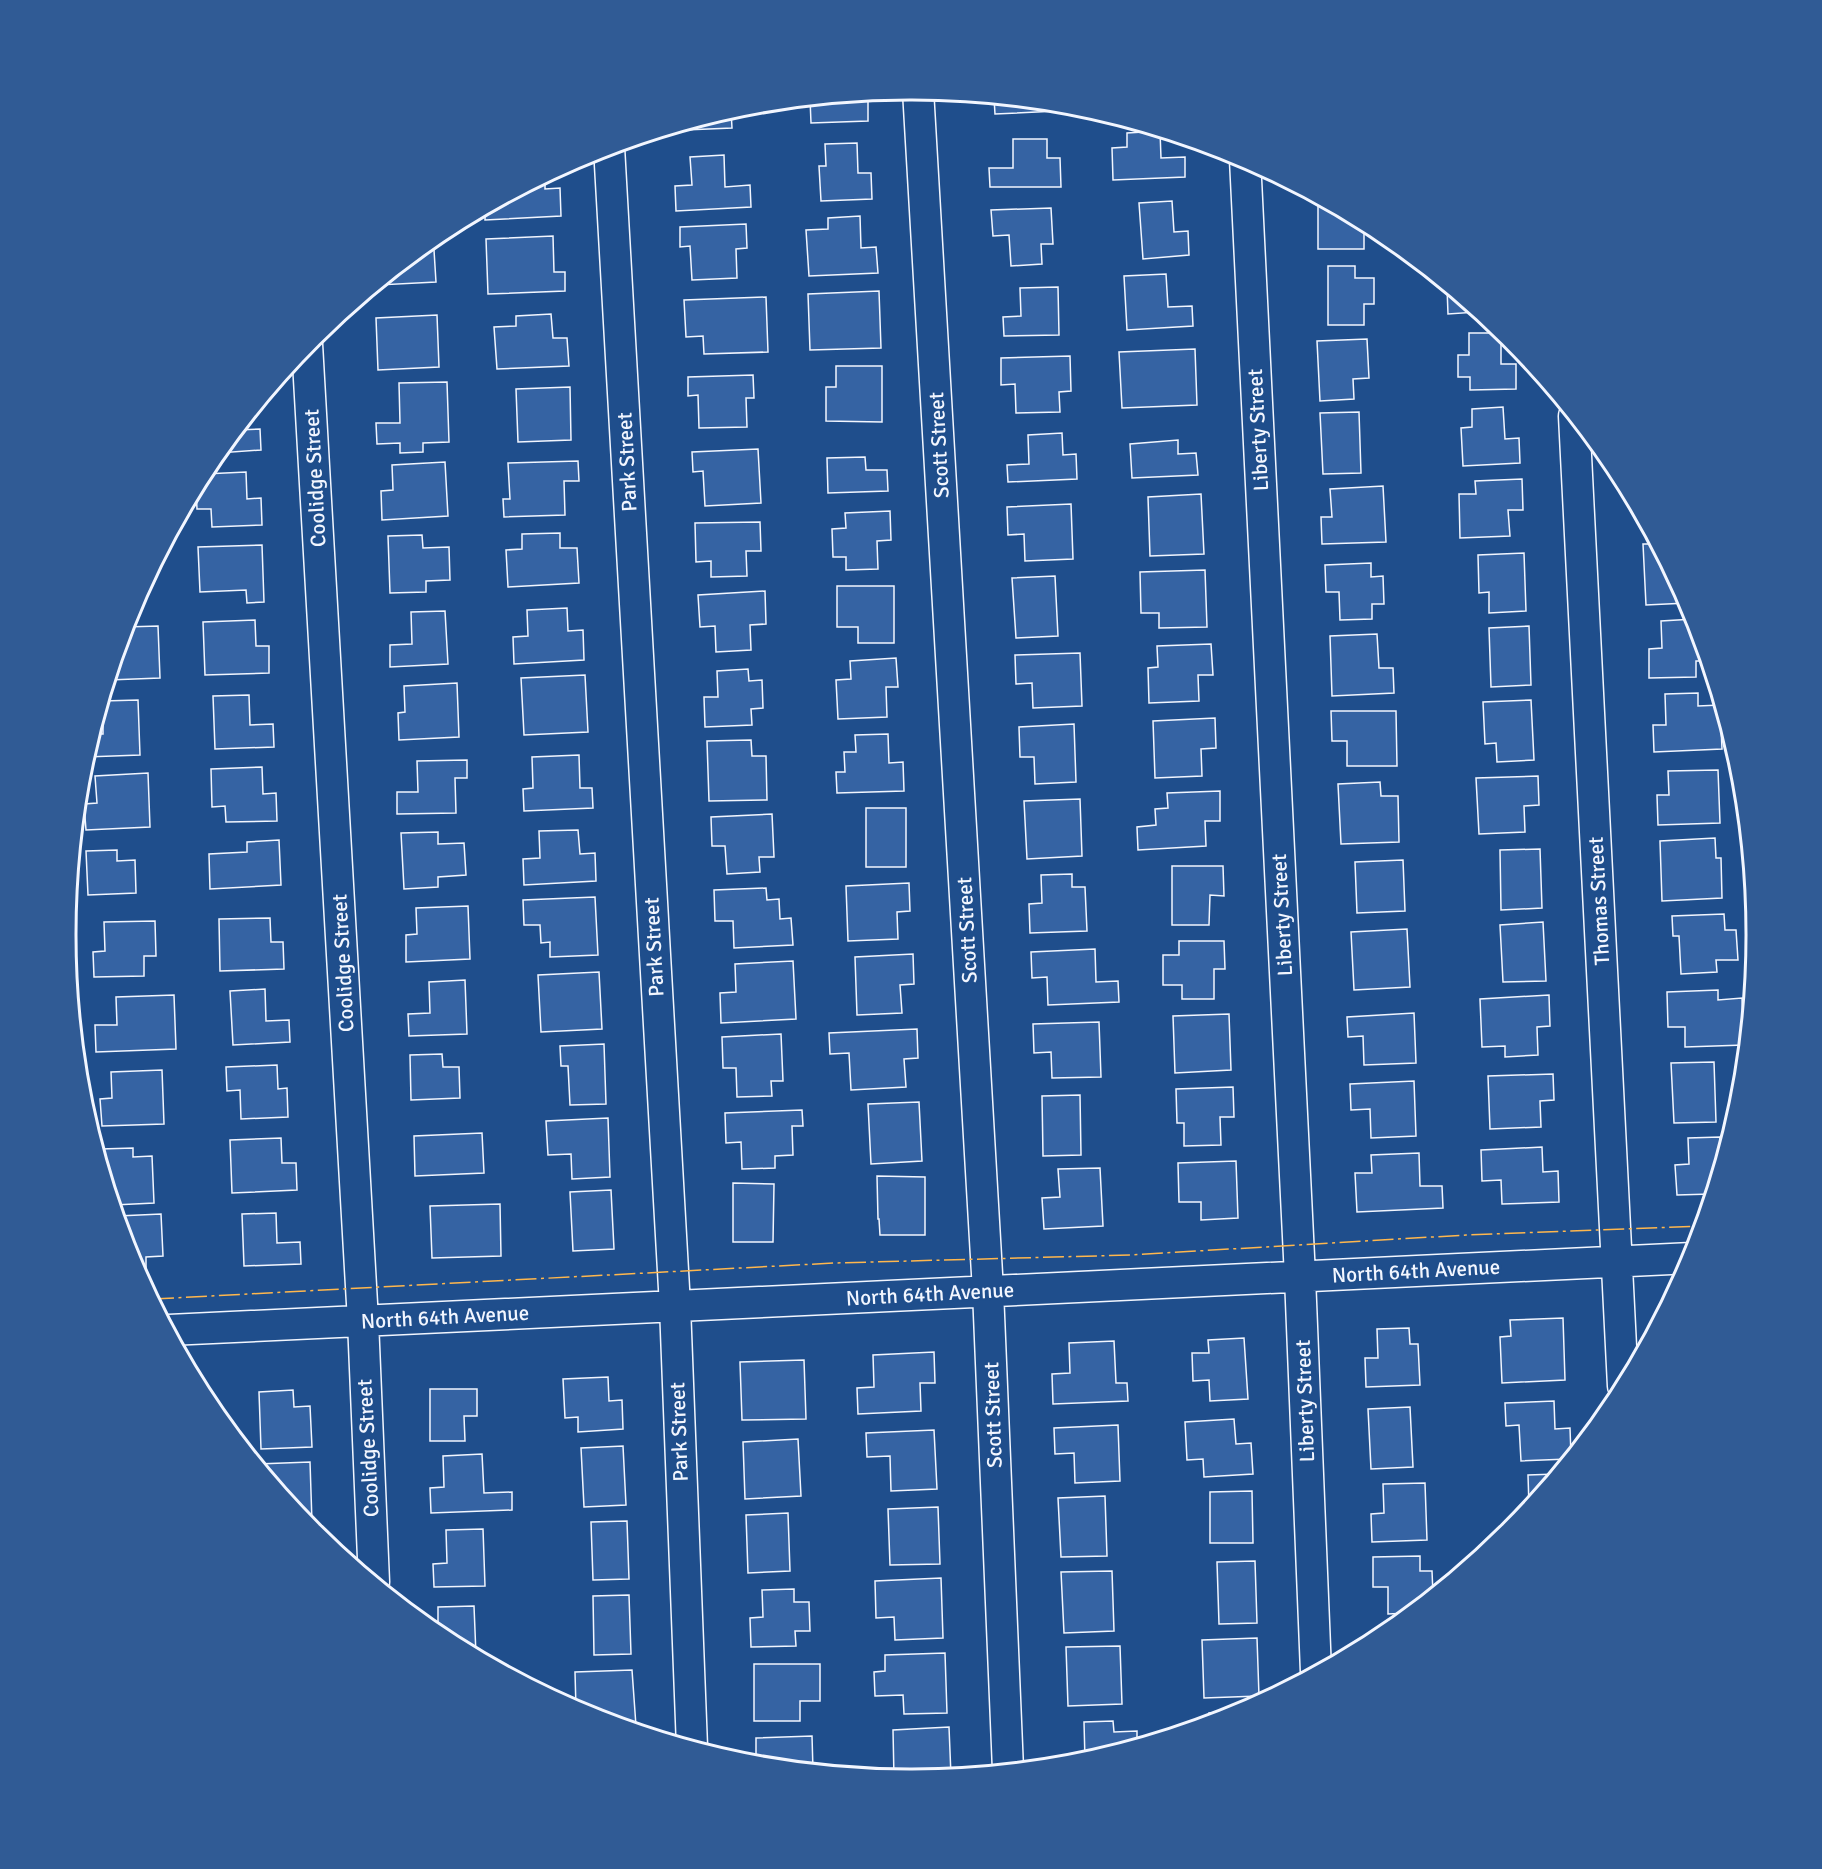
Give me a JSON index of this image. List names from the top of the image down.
{
  "streets": {
    "street": [
      "Liberty Street",
      "Scott Street",
      "Park Street",
      "Coolidge Street",
      "Thomas Street",
      "North 64th Avenue"
    ]
  },
  "crossings": [
    ["Liberty Street", "North 64th Avenue"],
    ["Scott Street", "North 64th Avenue"],
    ["Park Street", "North 64th Avenue"],
    ["Coolidge Street", "North 64th Avenue"],
    ["Thomas Street", "North 64th Avenue"]
  ]
}
